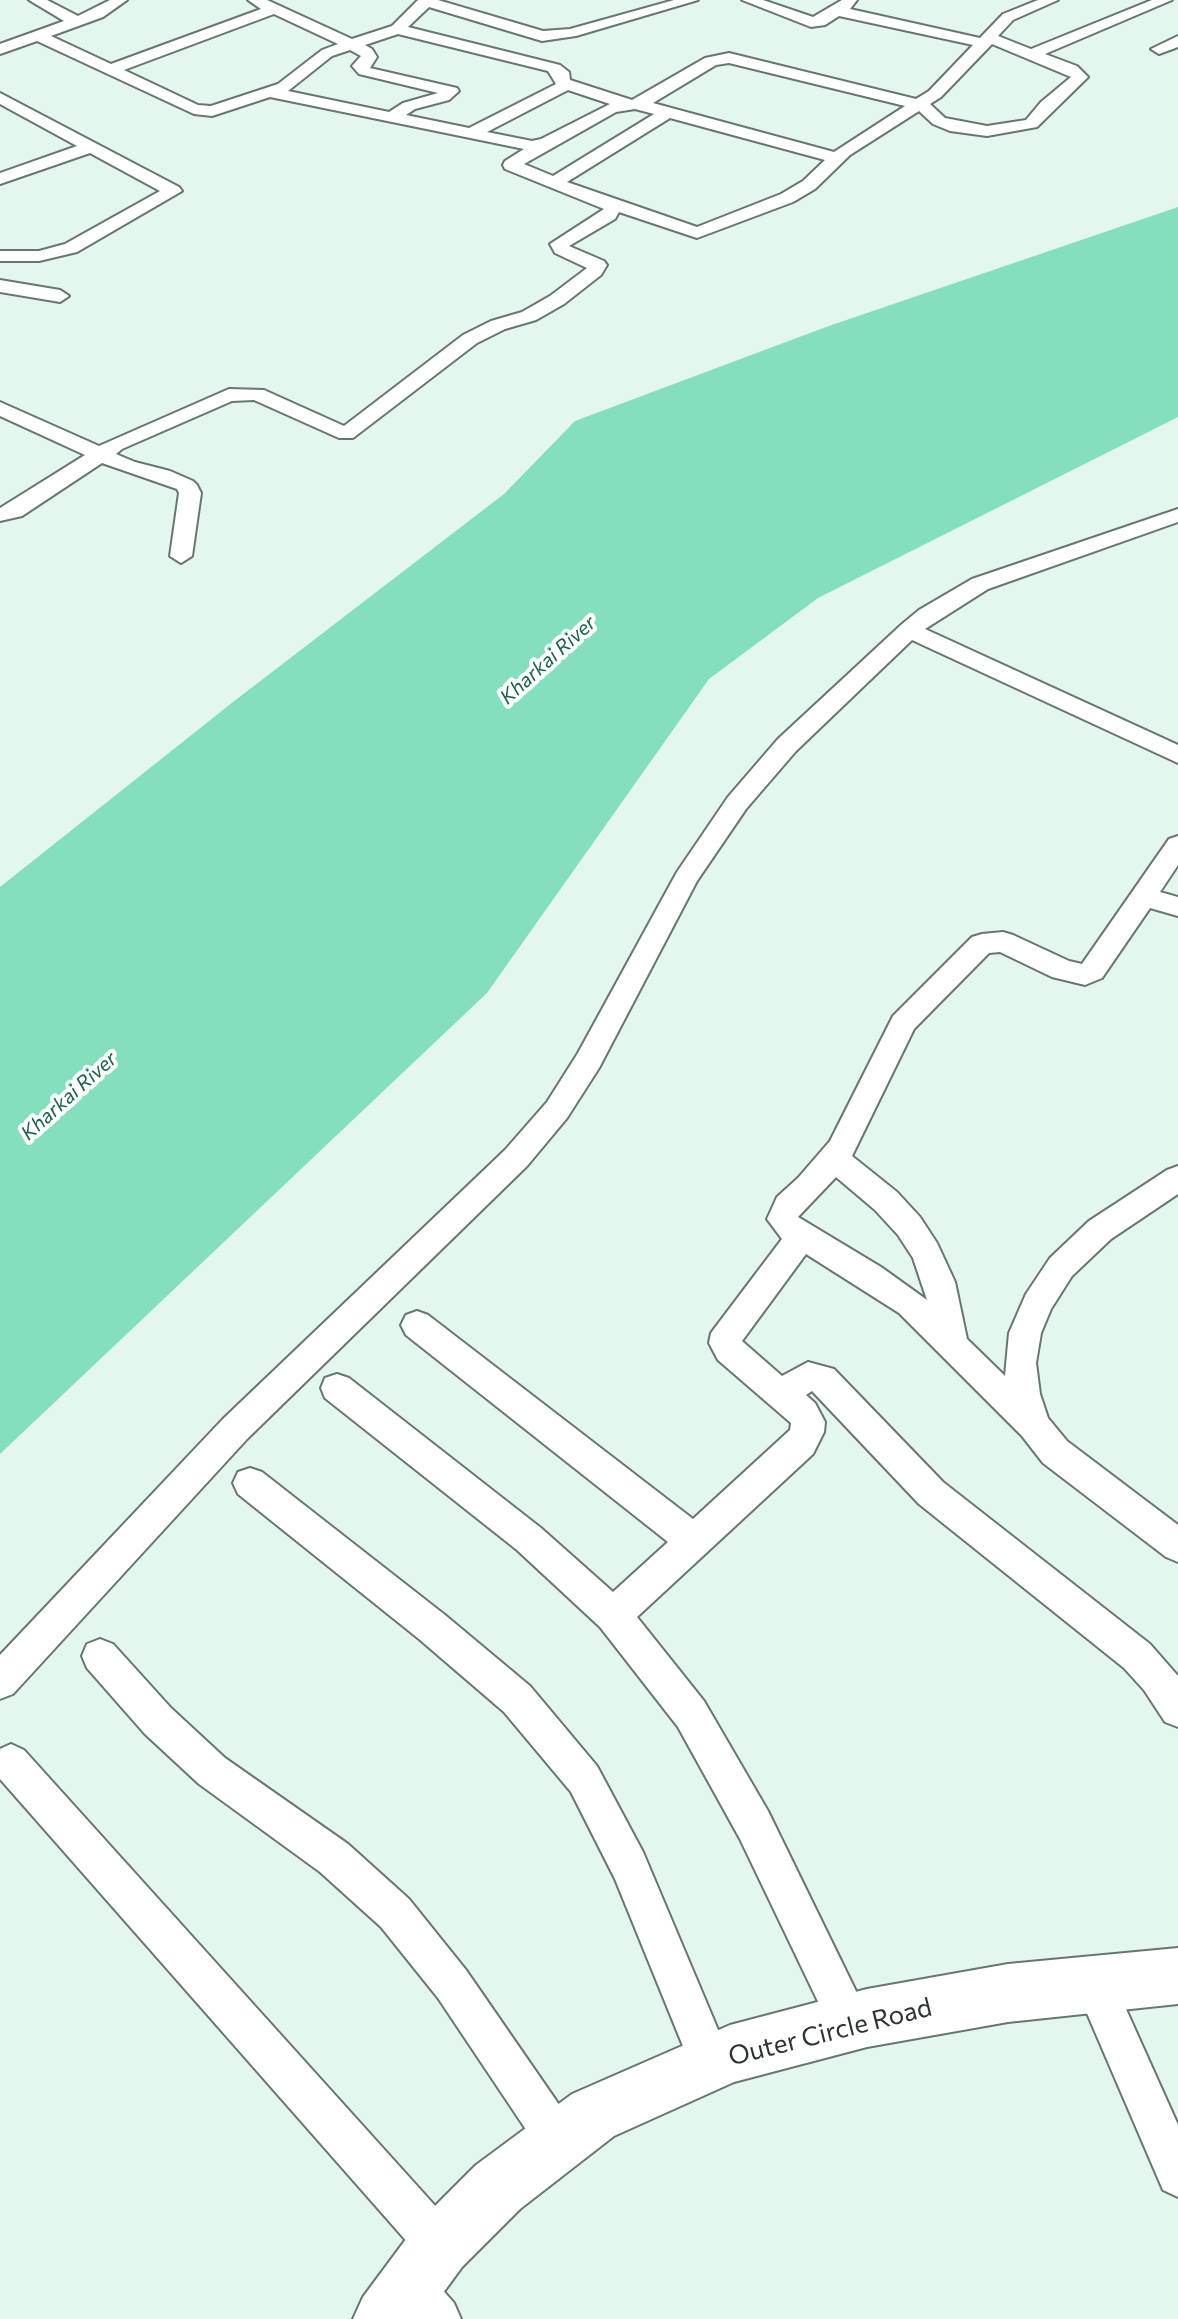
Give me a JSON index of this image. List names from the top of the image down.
{
  "streets": {
    "main road": ["Outer Circle Road"]
  },
  "water": ["Kharkai River"]
}
